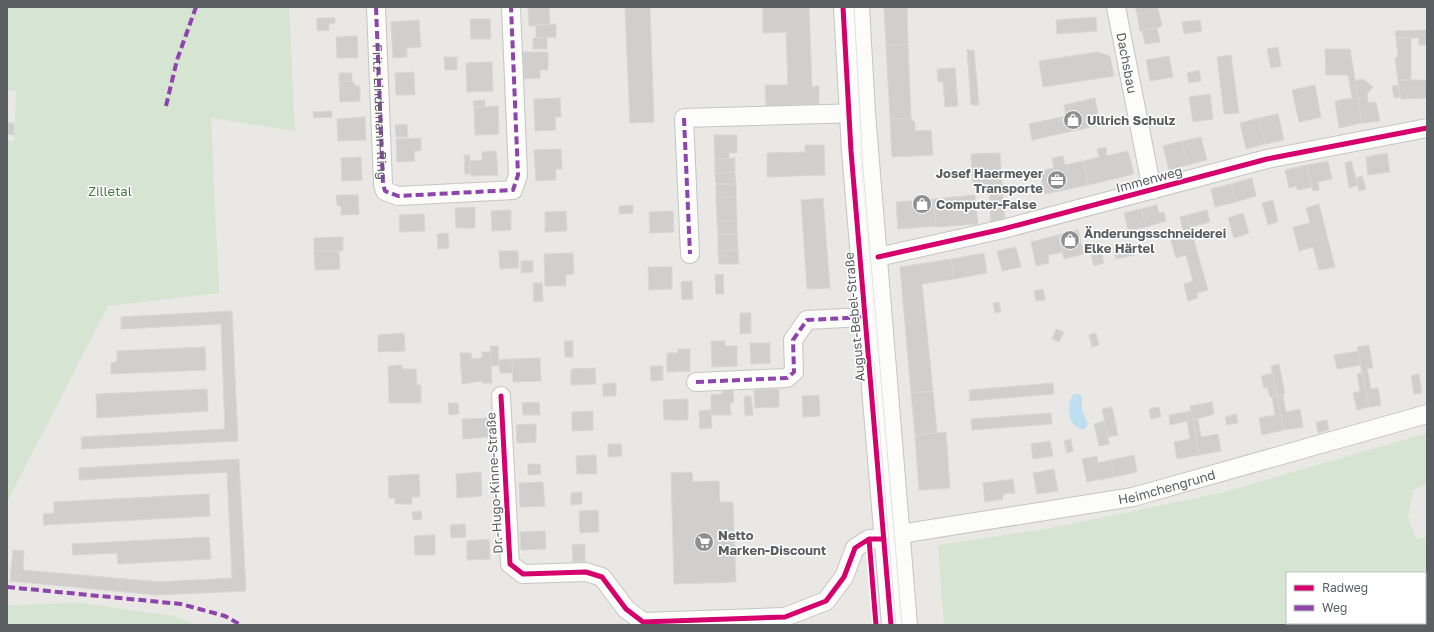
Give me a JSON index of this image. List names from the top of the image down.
{
  "streets": {
    "street": [
      "Dachsbau",
      "Fritz-Lindemann-Ring",
      "Immenweg",
      "August-Bebel-Straße",
      "Dr.-Hugo-Kinne-Straße",
      "Heimchengrund"
    ]
  },
  "crossings": [
    ["Dachsbau", "Immenweg"],
    ["Immenweg", "August-Bebel-Straße"],
    ["August-Bebel-Straße", "Dr.-Hugo-Kinne-Straße"],
    ["August-Bebel-Straße", "Heimchengrund"],
    ["Dr.-Hugo-Kinne-Straße", "Heimchengrund"]
  ],
  "parks": ["Zilletal"],
  "places": {
    "shop": ["Ullrich Schulz", "Computer-False", "Änderungsschneiderei Elke Härtel"],
    "office": ["Josef Haermeyer Transporte"],
    "supermarket": ["Netto Marken-Discount"]
  },
  "legend": ["Radweg", "Weg"]
}
